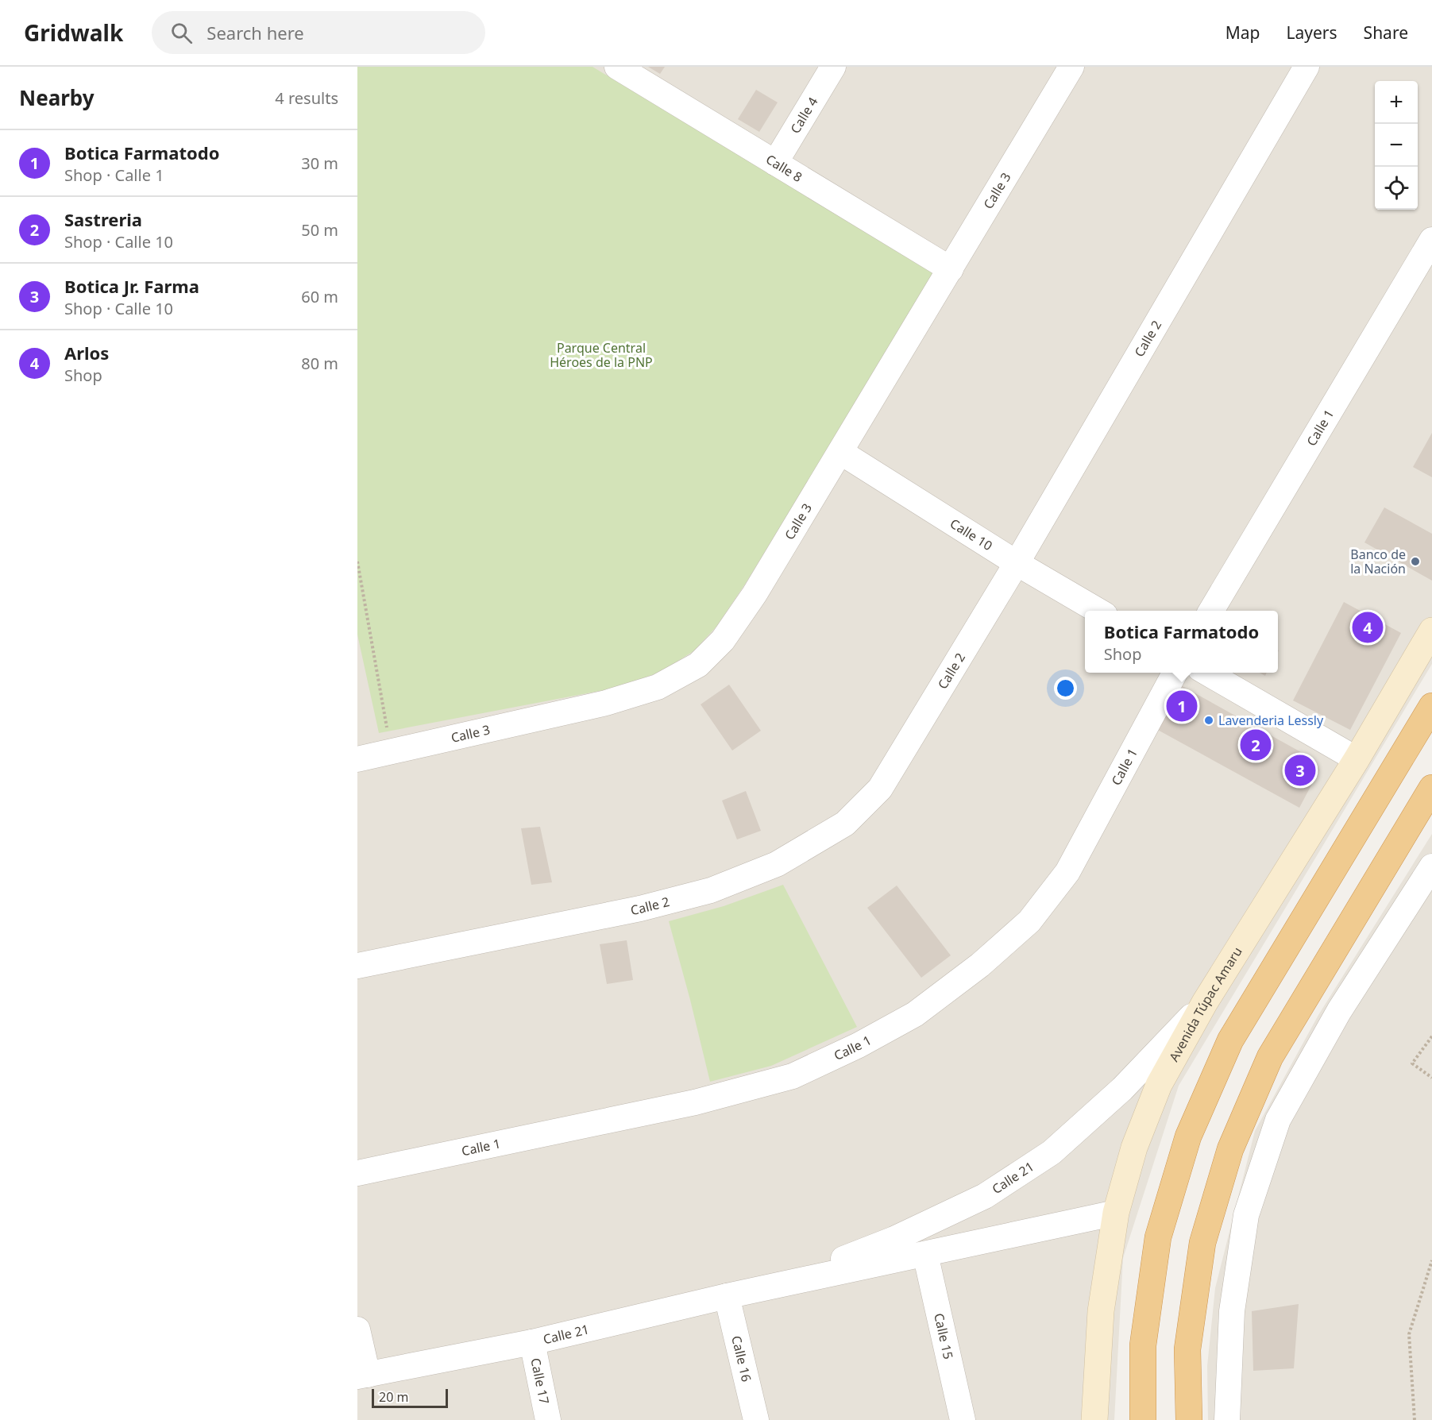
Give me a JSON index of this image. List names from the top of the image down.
{
  "streets": {
    "main road": ["Avenida Túpac Amaru"],
    "street": [
      "Calle 4",
      "Calle 8",
      "Calle 3",
      "Calle 2",
      "Calle 1",
      "Calle 10",
      "Calle 21",
      "Calle 15",
      "Calle 16",
      "Calle 17"
    ]
  },
  "crossings": [
    ["Calle 4", "Calle 8"],
    ["Calle 8", "Calle 3"],
    ["Calle 3", "Calle 10"],
    ["Calle 2", "Calle 10"],
    ["Avenida Túpac Amaru", "Calle 21"],
    ["Calle 21", "Calle 15"],
    ["Calle 21", "Calle 16"],
    ["Calle 21", "Calle 17"]
  ],
  "parks": ["Parque Central Héroes de la PNP"],
  "places": ["Banco de la Nación", "Lavenderia Lessly"],
  "scale_bar": "20 m",
  "page": {
    "header": "Gridwalk",
    "search": "Search here",
    "nav": ["Map", "Layers", "Share"],
    "heading": ["Nearby", "4 results"],
    "map_buttons": ["+", "−"],
    "list": [
      {
        "mark": "1",
        "name": "Botica Farmatodo",
        "note": "Shop · Calle 1",
        "value": "30 m"
      },
      {
        "mark": "2",
        "name": "Sastreria",
        "note": "Shop · Calle 10",
        "value": "50 m"
      },
      {
        "mark": "3",
        "name": "Botica Jr. Farma",
        "note": "Shop · Calle 10",
        "value": "60 m"
      },
      {
        "mark": "4",
        "name": "Arlos",
        "note": "Shop",
        "value": "80 m"
      }
    ],
    "pins": [
      "4",
      "1",
      "2",
      "3"
    ],
    "popup": ["Botica Farmatodo", "Shop"],
    "scale": "20 m"
  }
}
